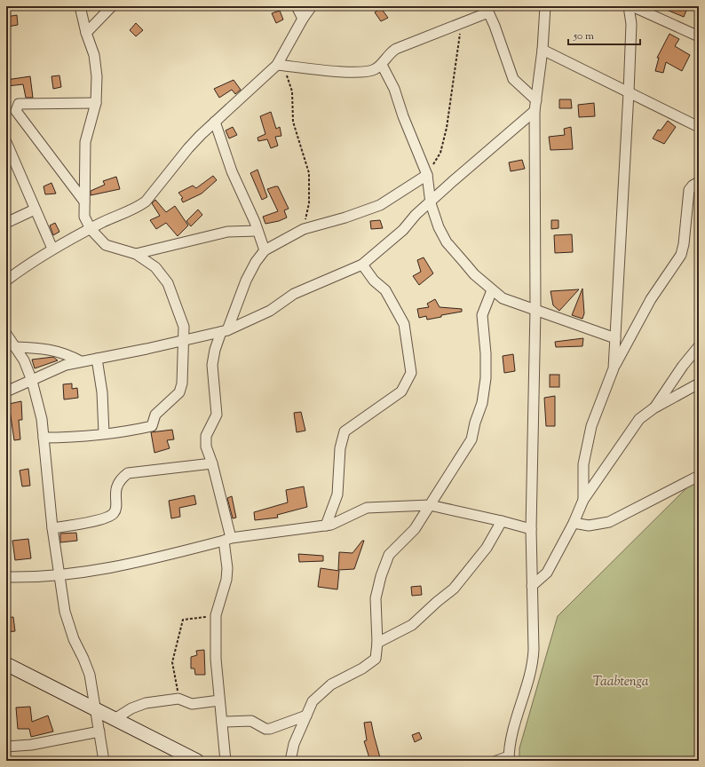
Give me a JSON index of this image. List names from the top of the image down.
{
  "parks": ["Taabtenga"],
  "scale_bar": "50 m"
}
